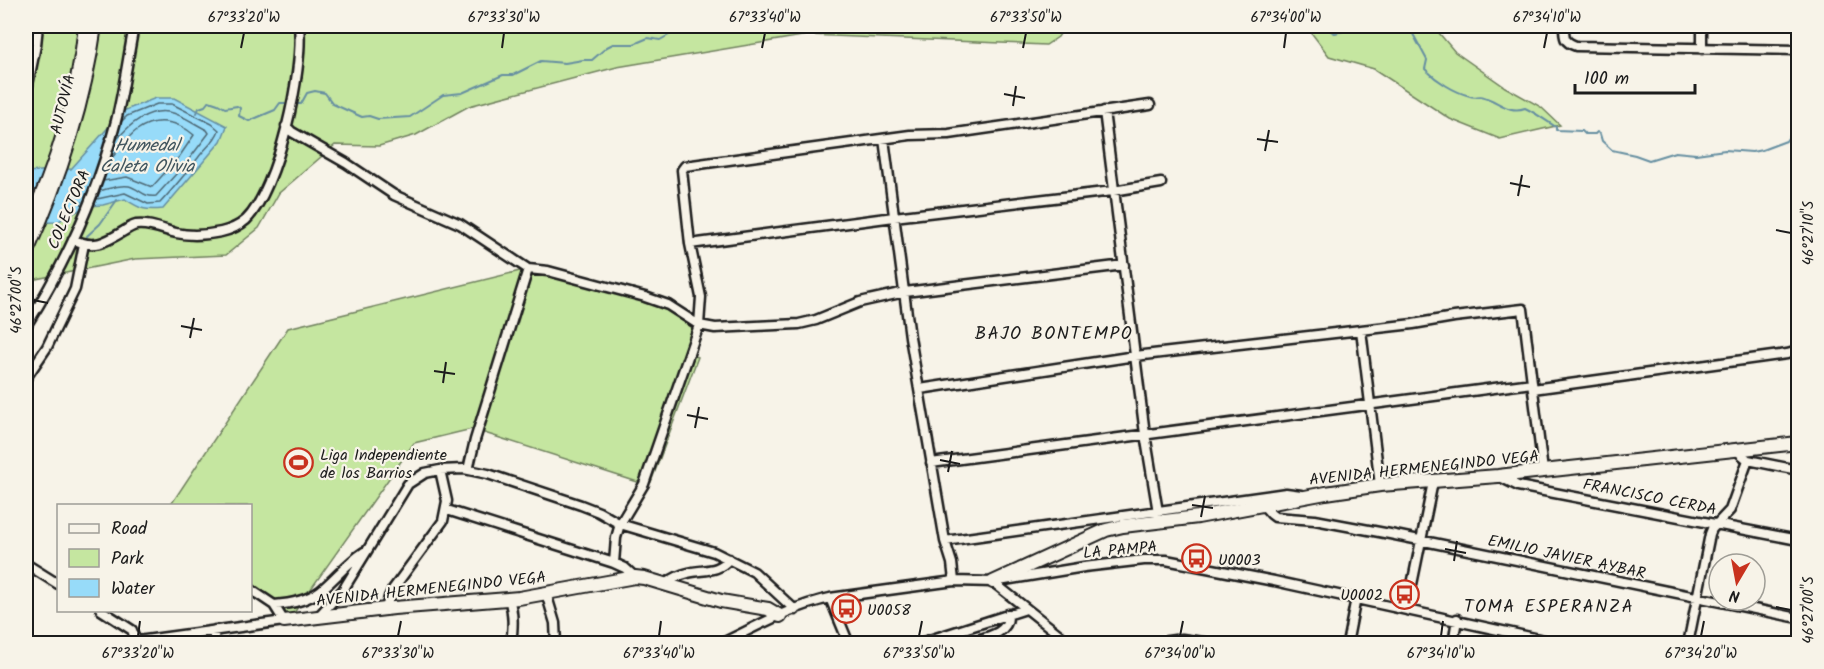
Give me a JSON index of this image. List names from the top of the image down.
{
  "streets": {
    "street": [
      "AUTOVÍA",
      "COLECTORA",
      "AVENIDA HERMENEGINDO VEGA",
      "FRANCISCO CERDA",
      "LA PAMPA",
      "EMILIO JAVIER AYBAR"
    ]
  },
  "crossings": [
    ["AVENIDA HERMENEGINDO VEGA", "FRANCISCO CERDA"],
    ["AVENIDA HERMENEGINDO VEGA", "LA PAMPA"],
    ["AVENIDA HERMENEGINDO VEGA", "EMILIO JAVIER AYBAR"]
  ],
  "districts": ["BAJO BONTEMPO", "TOMA ESPERANZA"],
  "water": ["Humedal Caleta Olivia"],
  "places": {
    "sports": ["Liga Independiente de los Barrios"],
    "bus stop": ["U0003", "U0002", "U0058"]
  },
  "legend": ["Road", "Park", "Water"],
  "scale_bar": "100 m",
  "north": "bottom",
  "coordinates": [
    "67°33'20\"W",
    "67°33'30\"W",
    "67°33'40\"W",
    "67°33'50\"W",
    "67°34'00\"W",
    "67°34'10\"W",
    "46°27'10\"S",
    "46°27'00\"S",
    "67°34'20\"W"
  ]
}
